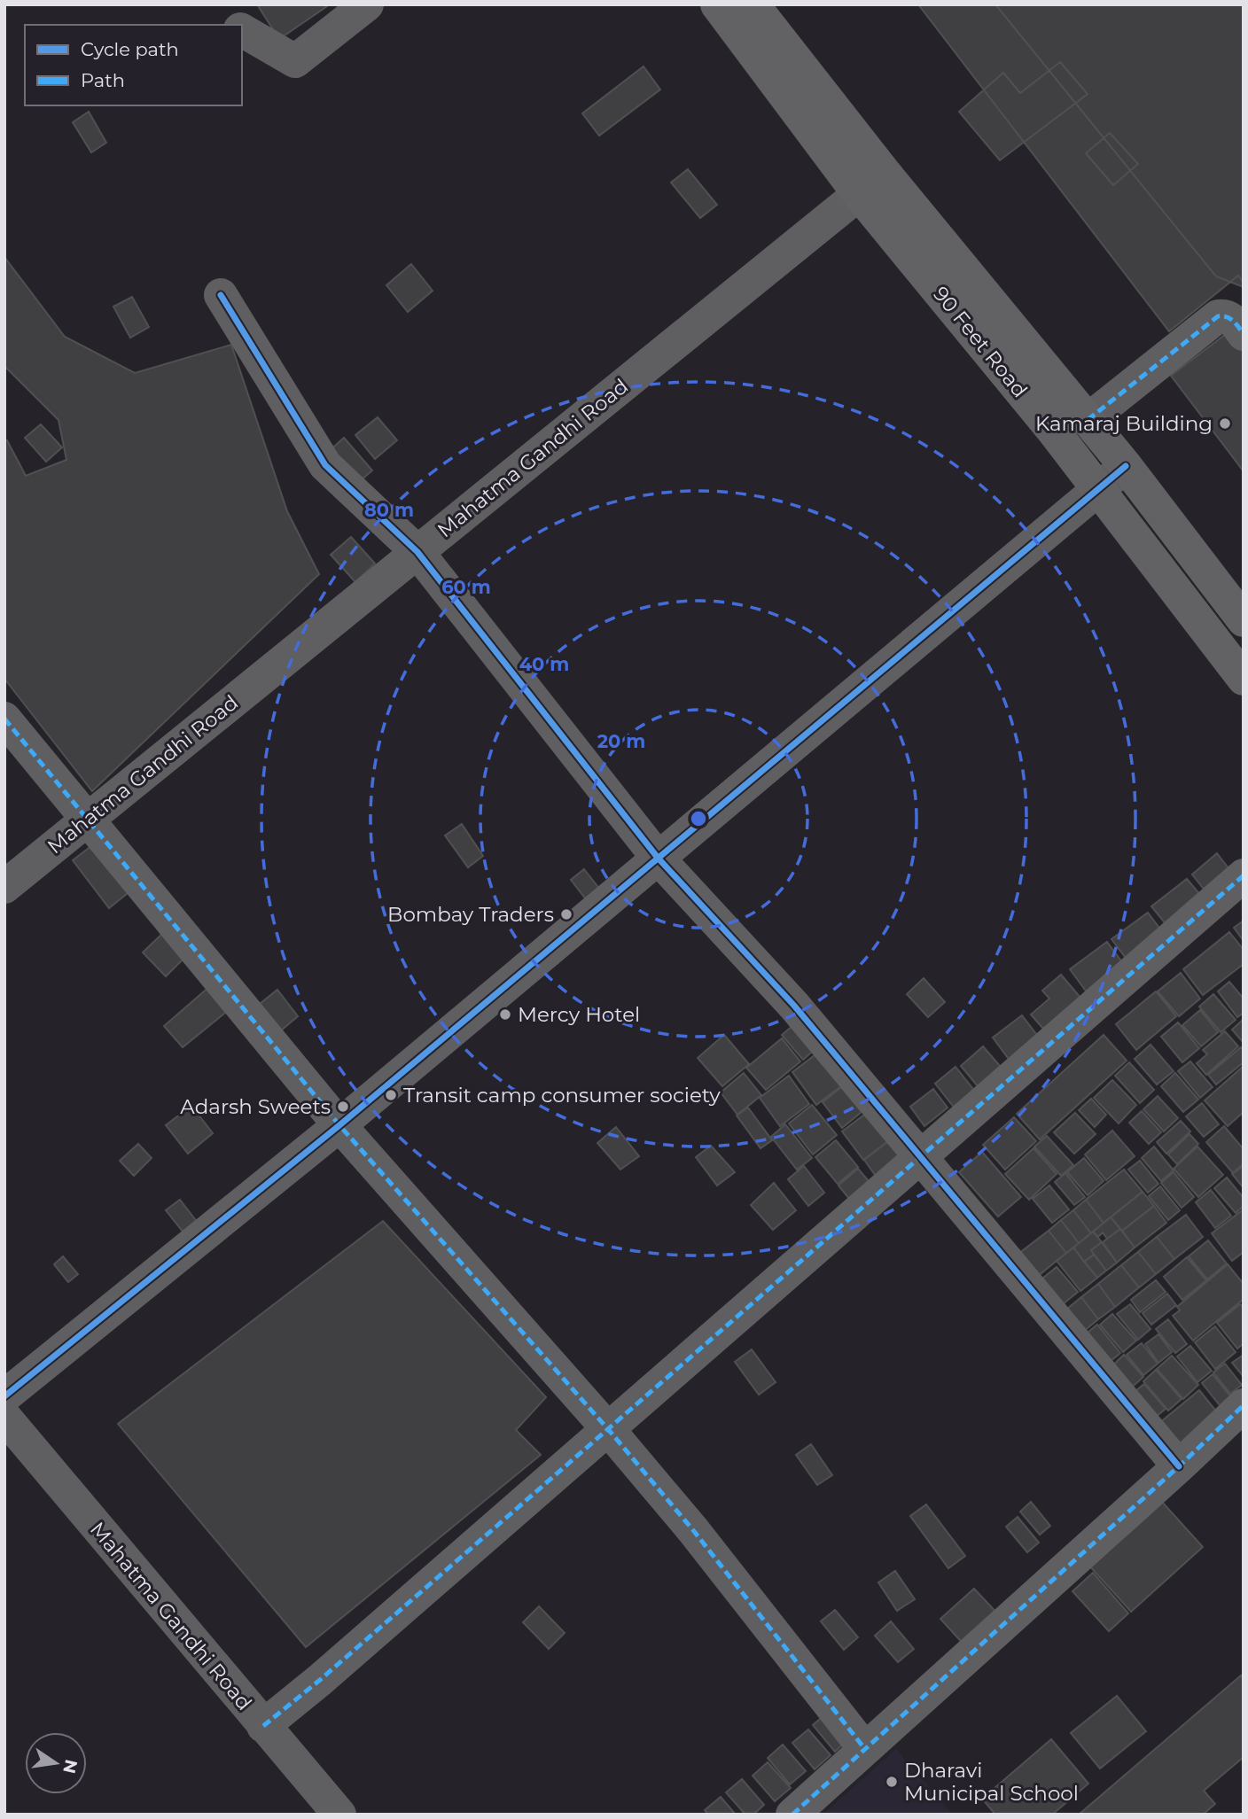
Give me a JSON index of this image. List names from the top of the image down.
{
  "streets": {
    "main road": ["90 Feet Road"],
    "street": ["Mahatma Gandhi Road"]
  },
  "crossings": [
    ["90 Feet Road", "Mahatma Gandhi Road"]
  ],
  "places": [
    "Kamaraj Building",
    "Bombay Traders",
    "Mercy Hotel",
    "Transit camp consumer society",
    "Adarsh Sweets",
    "Dharavi Municipal School"
  ],
  "legend": ["Cycle path", "Path"],
  "north": "right",
  "rings": [
    "80 m",
    "60 m",
    "40 m",
    "20 m"
  ]
}
